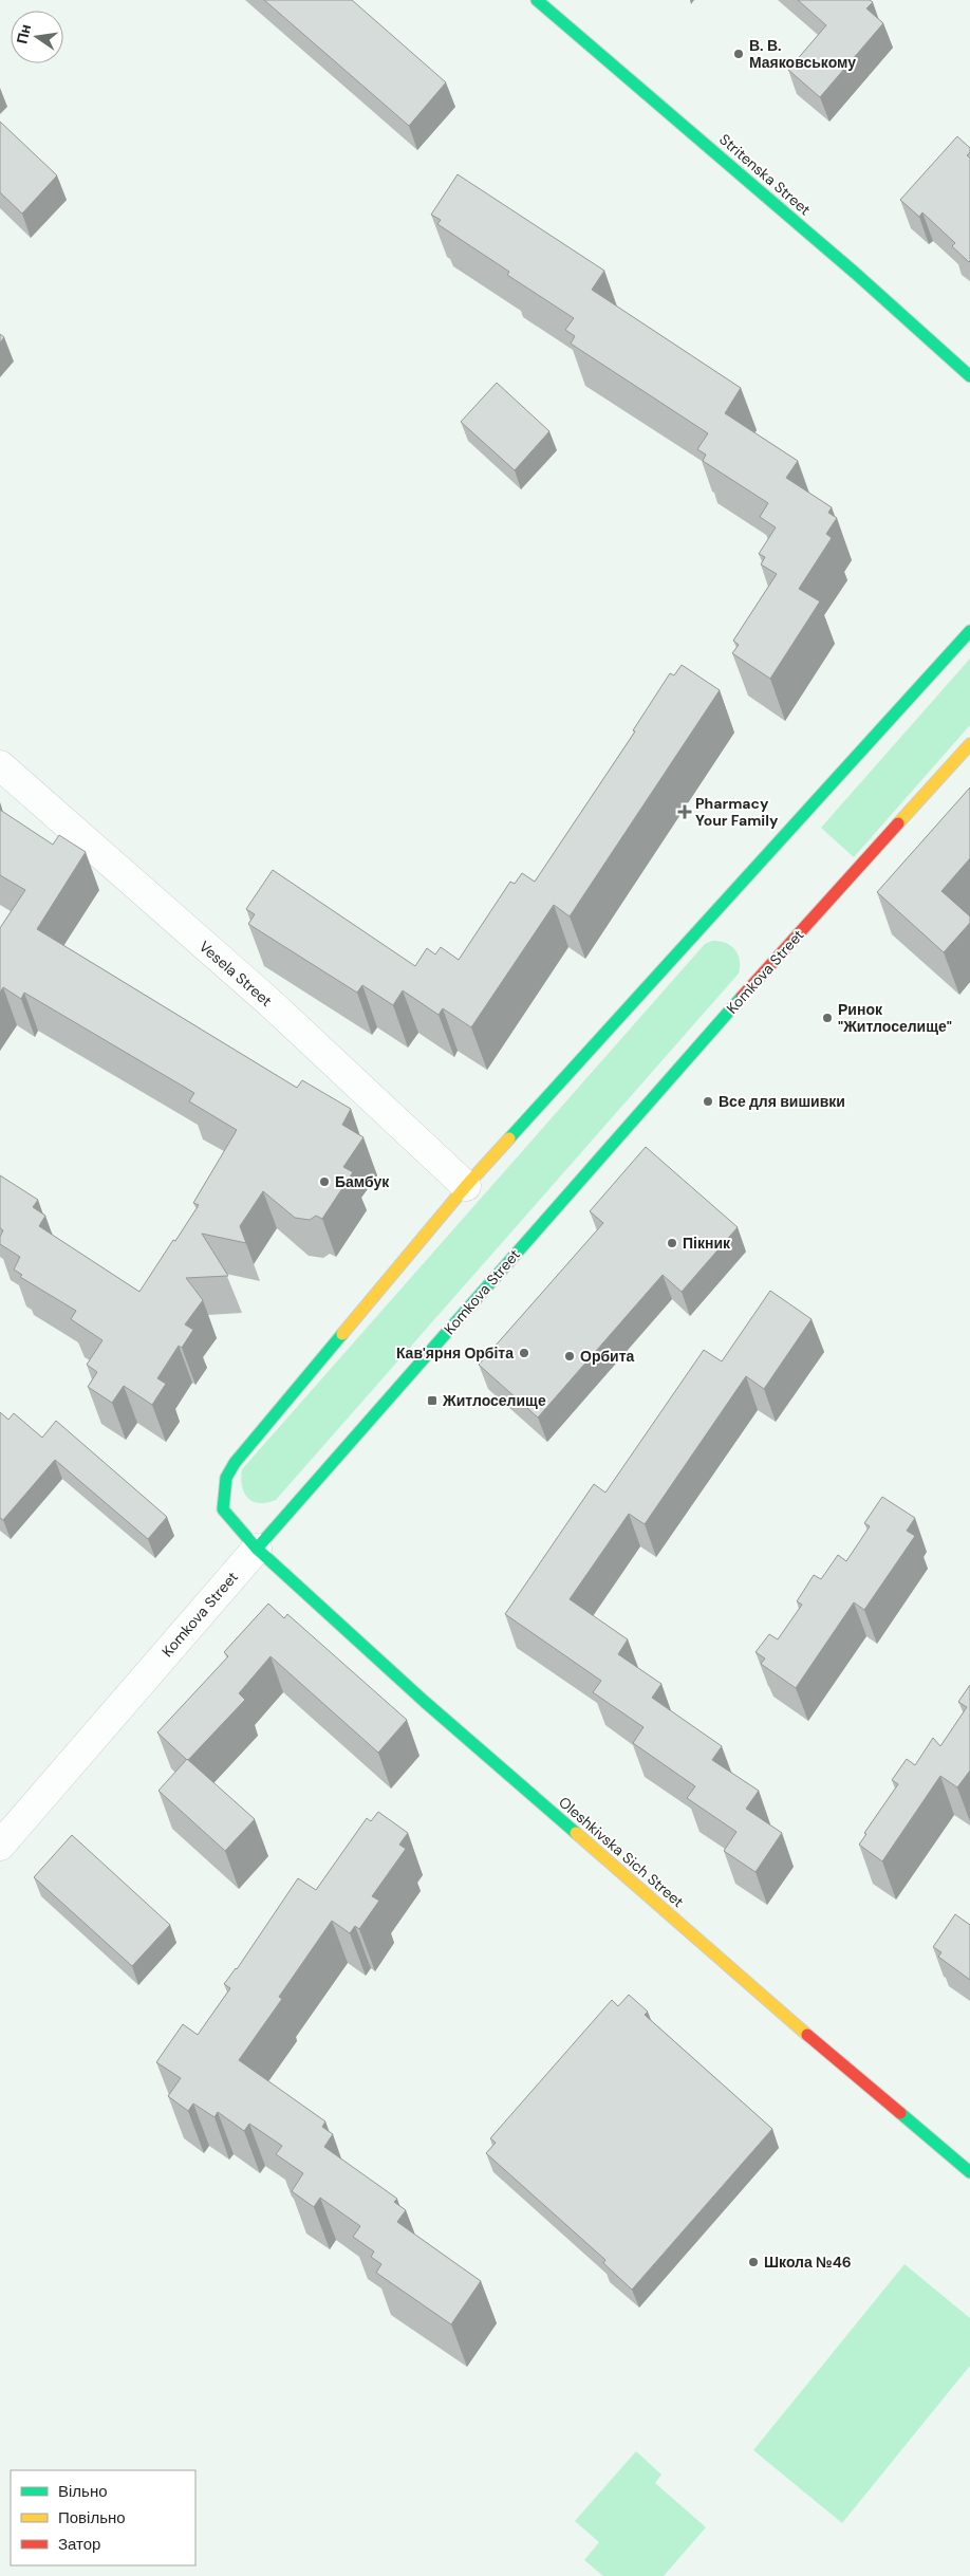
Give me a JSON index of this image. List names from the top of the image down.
{
  "streets": {
    "street": [
      "Stritenska Street",
      "Komkova Street",
      "Vesela Street",
      "Oleshkivska Sich Street"
    ]
  },
  "crossings": [
    ["Komkova Street", "Oleshkivska Sich Street"],
    ["Vesela Street", "Oleshkivska Sich Street"]
  ],
  "places": {
    "other": [
      "В. В. Маяковському",
      "Ринок \"Житлоселище\"",
      "Все для вишивки",
      "Бамбук",
      "Пікник",
      "Кав'ярня Орбіта",
      "Орбита",
      "Школа №46"
    ],
    "health": ["Pharmacy Your Family"],
    "transit": ["Житлоселище"]
  },
  "legend": ["Вільно", "Повільно", "Затор"],
  "north": "left"
}
